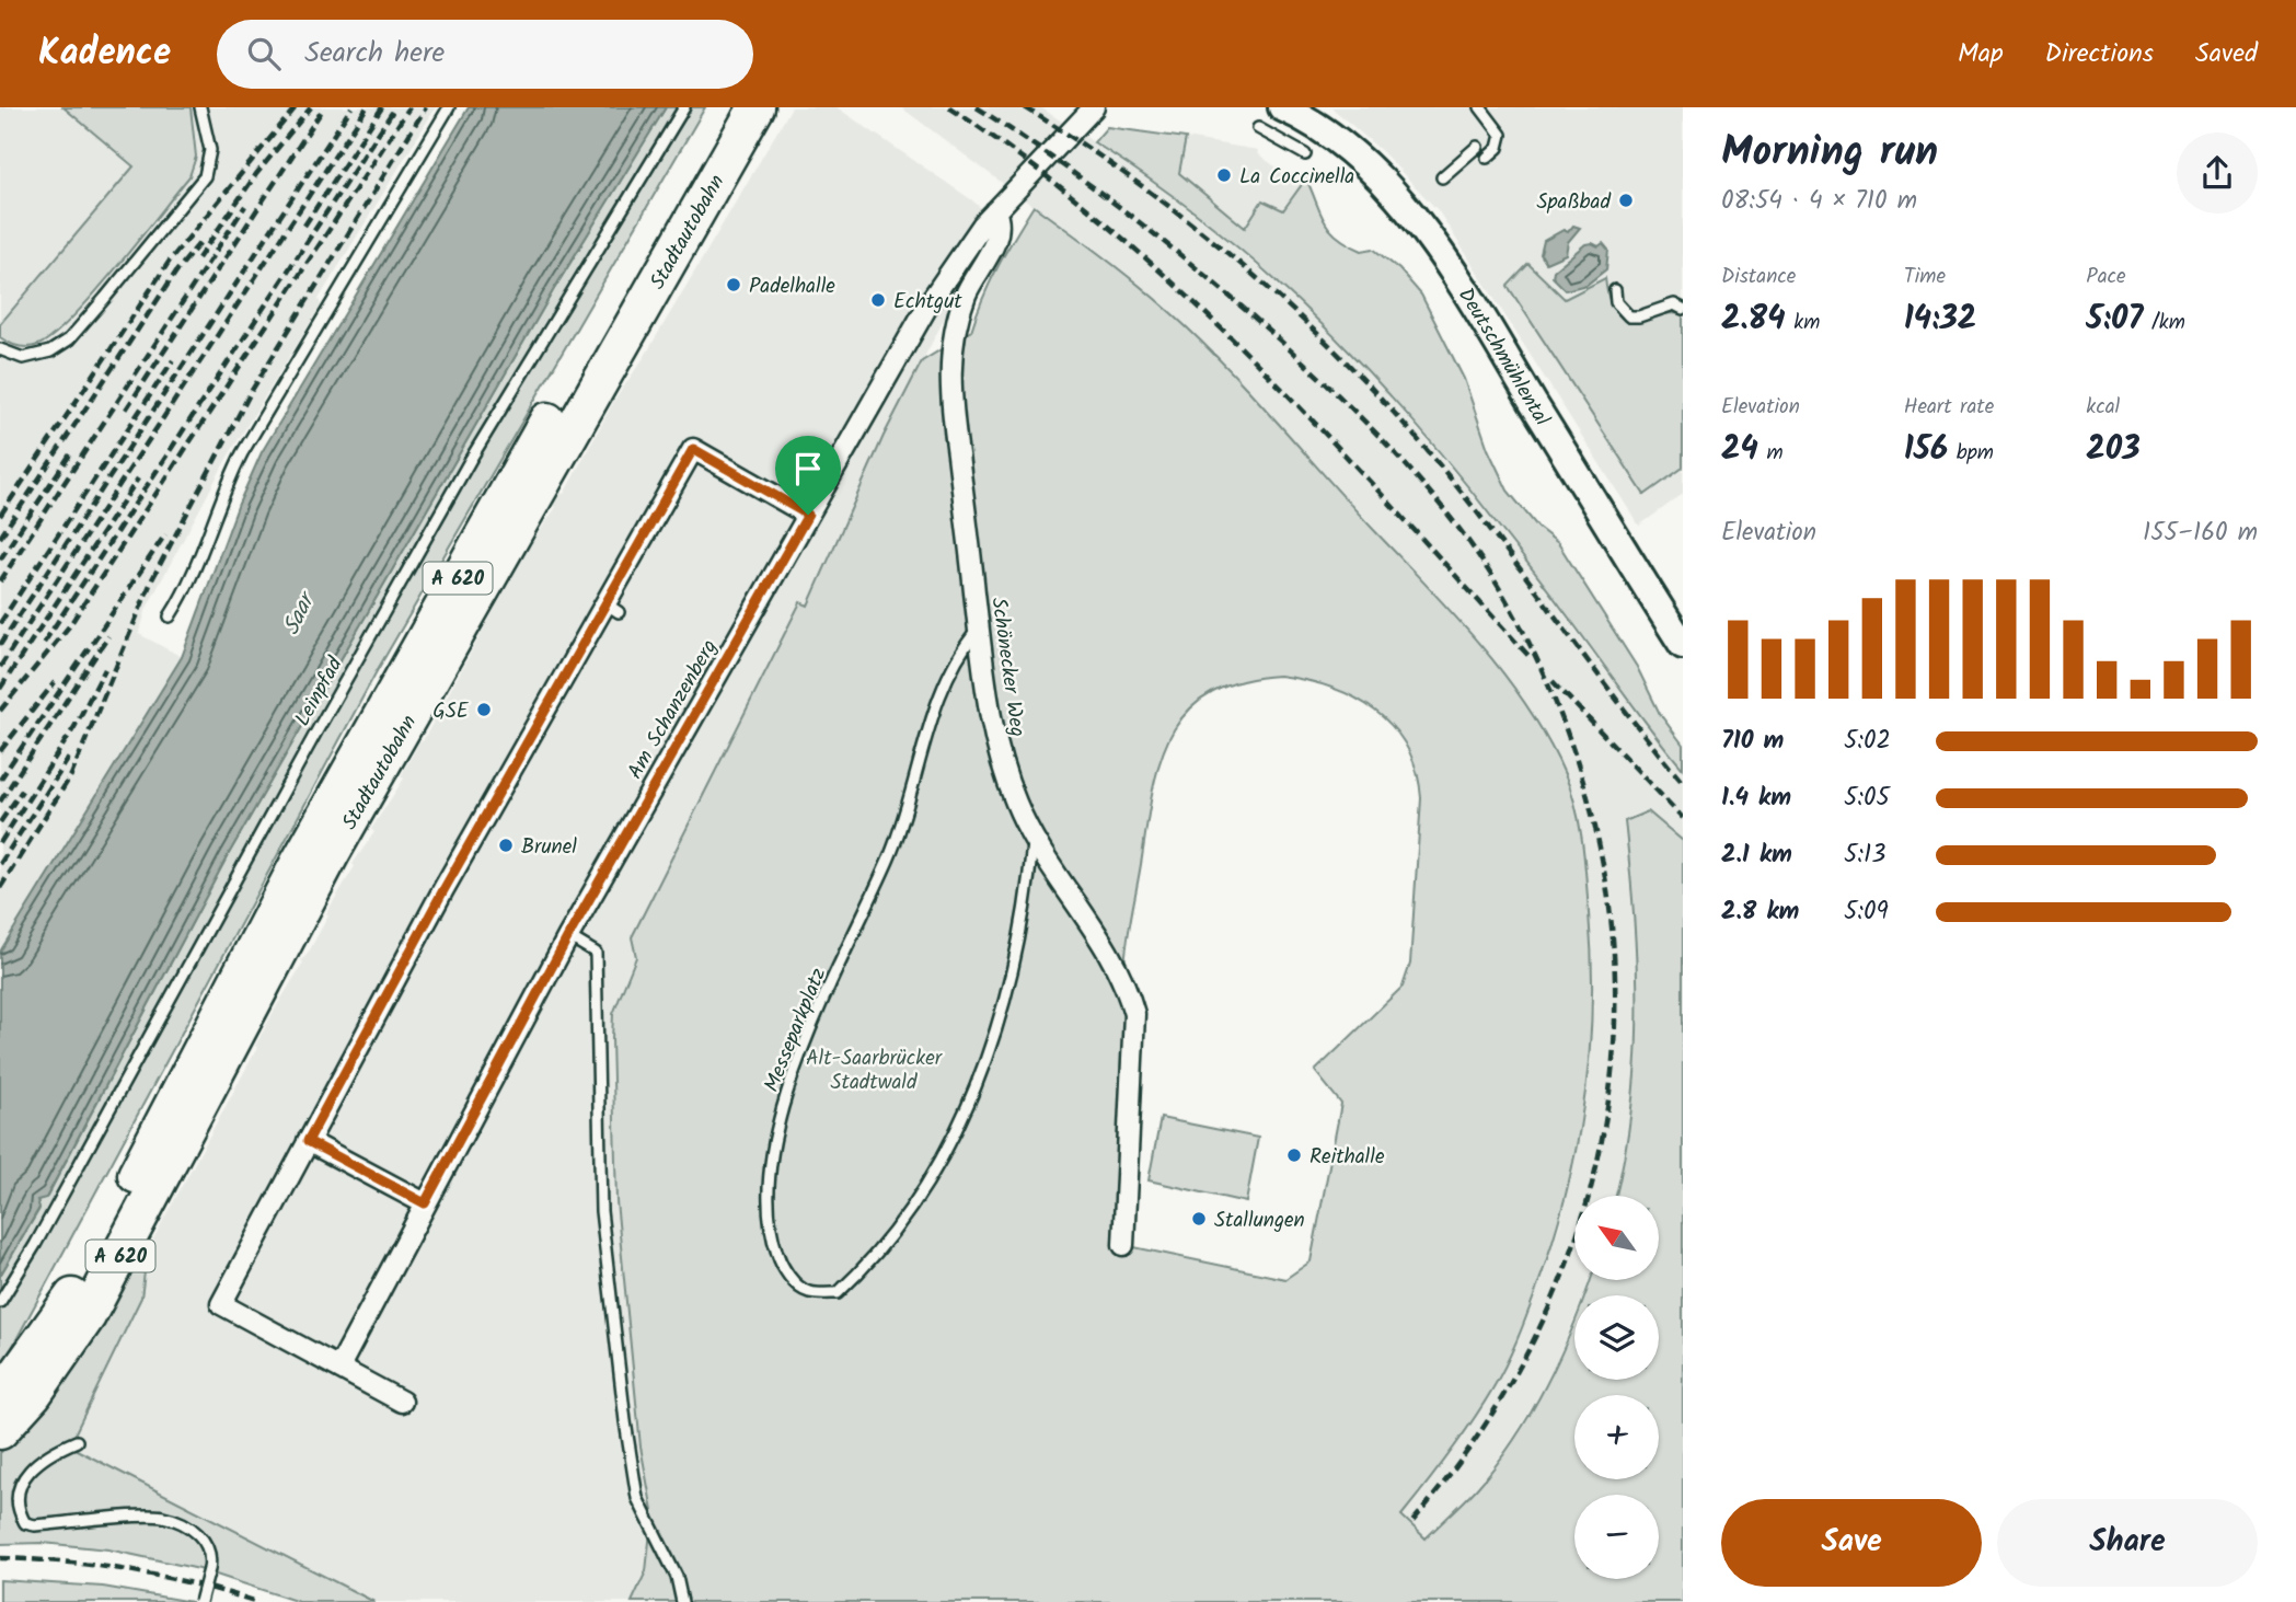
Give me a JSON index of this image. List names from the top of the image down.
{
  "streets": {
    "highway": ["Stadtautobahn", "A 620"],
    "main road": ["Deutschmühlental"],
    "street": ["Schönecker Weg", "Am Schanzenberg"],
    "lane": ["Leinpfad", "Messeparkplatz"]
  },
  "crossings": [
    ["Schönecker Weg", "Am Schanzenberg"],
    ["Schönecker Weg", "Messeparkplatz"]
  ],
  "water": ["Saar"],
  "parks": ["Alt-Saarbrücker Stadtwald"],
  "places": [
    "La Coccinella",
    "Spaßbad",
    "Padelhalle",
    "Echtgut",
    "GSE",
    "Brunel",
    "Reithalle",
    "Stallungen"
  ],
  "north": "top left",
  "page": {
    "header": "Kadence",
    "search": "Search here",
    "nav": ["Map", "Directions", "Saved"],
    "heading": ["Morning run", "08:54 · 4 × 710 m"],
    "stats": [
      ["Distance", "2.84 km"],
      ["Time", "14:32"],
      ["Pace", "5:07 /km"],
      ["Elevation", "24 m"],
      ["Heart rate", "156 bpm"],
      ["kcal", "203"]
    ],
    "chart": ["Elevation", "155–160 m"],
    "list": [
      {
        "name": "710 m",
        "note": "5:02"
      },
      {
        "name": "1.4 km",
        "note": "5:05"
      },
      {
        "name": "2.1 km",
        "note": "5:13"
      },
      {
        "name": "2.8 km",
        "note": "5:09"
      }
    ],
    "map_buttons": ["+", "−"],
    "buttons": ["Save", "Share"]
  }
}
